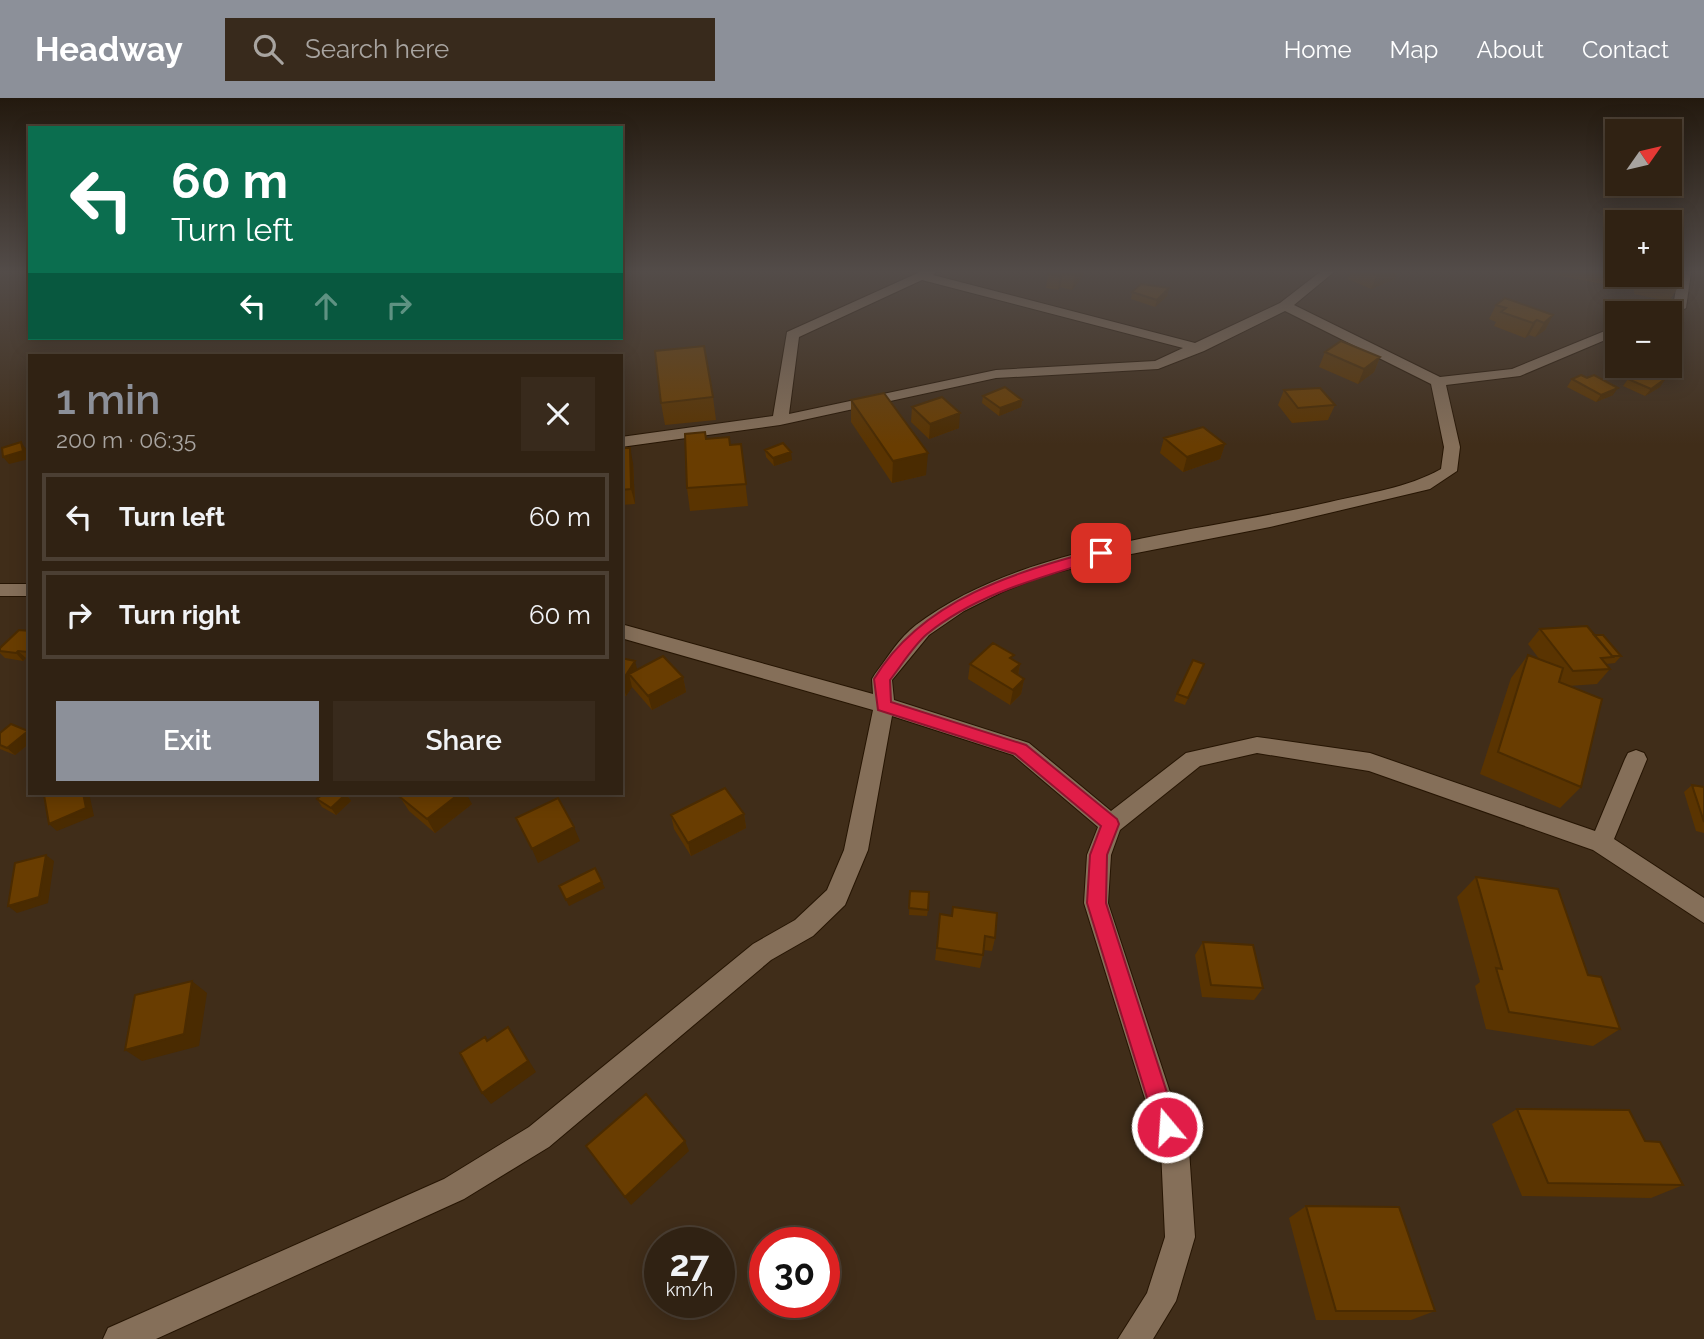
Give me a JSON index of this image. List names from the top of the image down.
{
  "north": "top right",
  "page": {
    "header": "Headway",
    "search": "Search here",
    "nav": [
      "Home",
      "Map",
      "About",
      "Contact"
    ],
    "map_buttons": ["+", "−"],
    "turn": ["60 m", "Turn left"],
    "heading": ["1 min", "200 m · 06:35"],
    "list": [
      {
        "name": "Turn left",
        "value": "60 m"
      },
      {
        "name": "Turn right",
        "value": "60 m"
      }
    ],
    "buttons": ["Exit", "Share"],
    "speed": "27 km/h",
    "limit": "30"
  }
}
